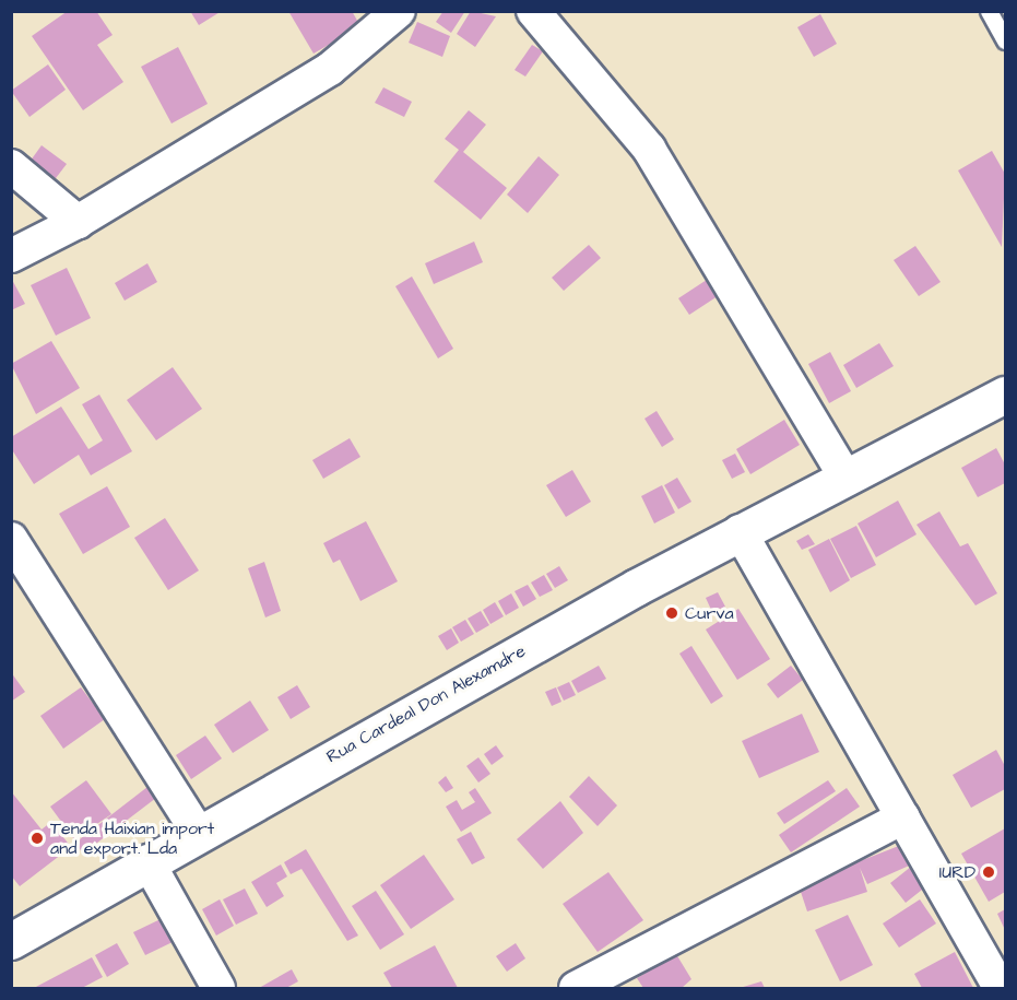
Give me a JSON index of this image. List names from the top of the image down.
{
  "streets": {
    "main road": ["Rua Cardeal Don Alexamdre"]
  },
  "places": ["Curva", "Tenda Haixian import and export. Lda", "IURD"]
}
